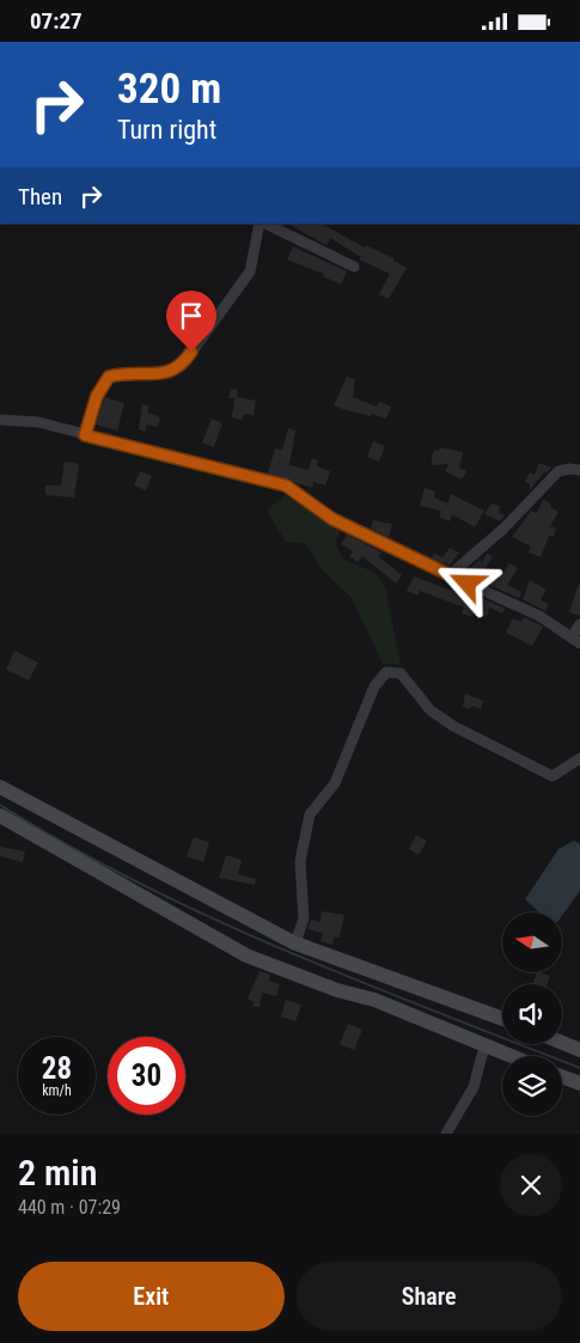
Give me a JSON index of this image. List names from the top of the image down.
{
  "north": "left",
  "page": {
    "status": "07:27",
    "turn": ["320 m", "Turn right"],
    "then": "Then",
    "speed": "28 km/h",
    "limit": "30",
    "heading": ["2 min", "440 m · 07:29"],
    "buttons": ["Exit", "Share"]
  }
}
